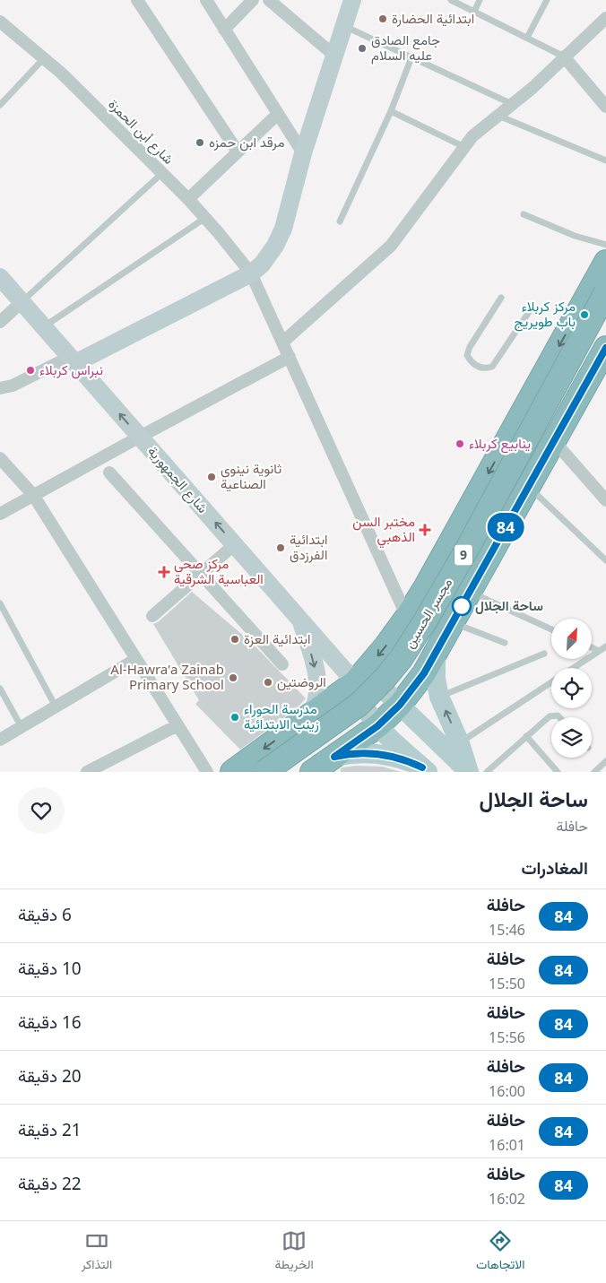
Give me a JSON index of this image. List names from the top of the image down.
{
  "streets": {
    "highway": ["9", "مجسر الحسين"],
    "main road": ["شارع الجمهورية"],
    "street": ["شارع أبن الحمزة"]
  },
  "one_way": ["شارع الجمهورية"],
  "places": {
    "other": [
      "ابتدائية الحضارة",
      "جامع الصادق عليه السلام",
      "مرقد ابن حمزه",
      "مركز كربلاء باب طويريج",
      "نبراس كربلاء",
      "ينابيع كربلاء",
      "ثانوية نينوى الصناعية",
      "ابتدائية الفرزدق",
      "ساحة الجلال",
      "ابتدائية العزة",
      "Al-Hawra'a Zainab Primary School",
      "الروضتين",
      "مدرسة الحوراء زينب الابتدائية"
    ],
    "health": ["مختبر السن الذهبي", "مركز صحي العباسية الشرقية"]
  },
  "lines": ["bus line 84"],
  "north": "top right",
  "page": {
    "on_map": "84",
    "heading": [
      ["ساحة الجلال", "حافلة"],
      "المغادرات"
    ],
    "list": [
      {
        "mark": "84",
        "name": "حافلة",
        "note": "15:46",
        "value": "6 دقيقة"
      },
      {
        "mark": "84",
        "name": "حافلة",
        "note": "15:50",
        "value": "10 دقيقة"
      },
      {
        "mark": "84",
        "name": "حافلة",
        "note": "15:56",
        "value": "16 دقيقة"
      },
      {
        "mark": "84",
        "name": "حافلة",
        "note": "16:00",
        "value": "20 دقيقة"
      },
      {
        "mark": "84",
        "name": "حافلة",
        "note": "16:01",
        "value": "21 دقيقة"
      },
      {
        "mark": "84",
        "name": "حافلة",
        "note": "16:02",
        "value": "22 دقيقة"
      }
    ],
    "tabs": ["الاتجاهات", "الخريطة", "التذاكر"]
  }
}
